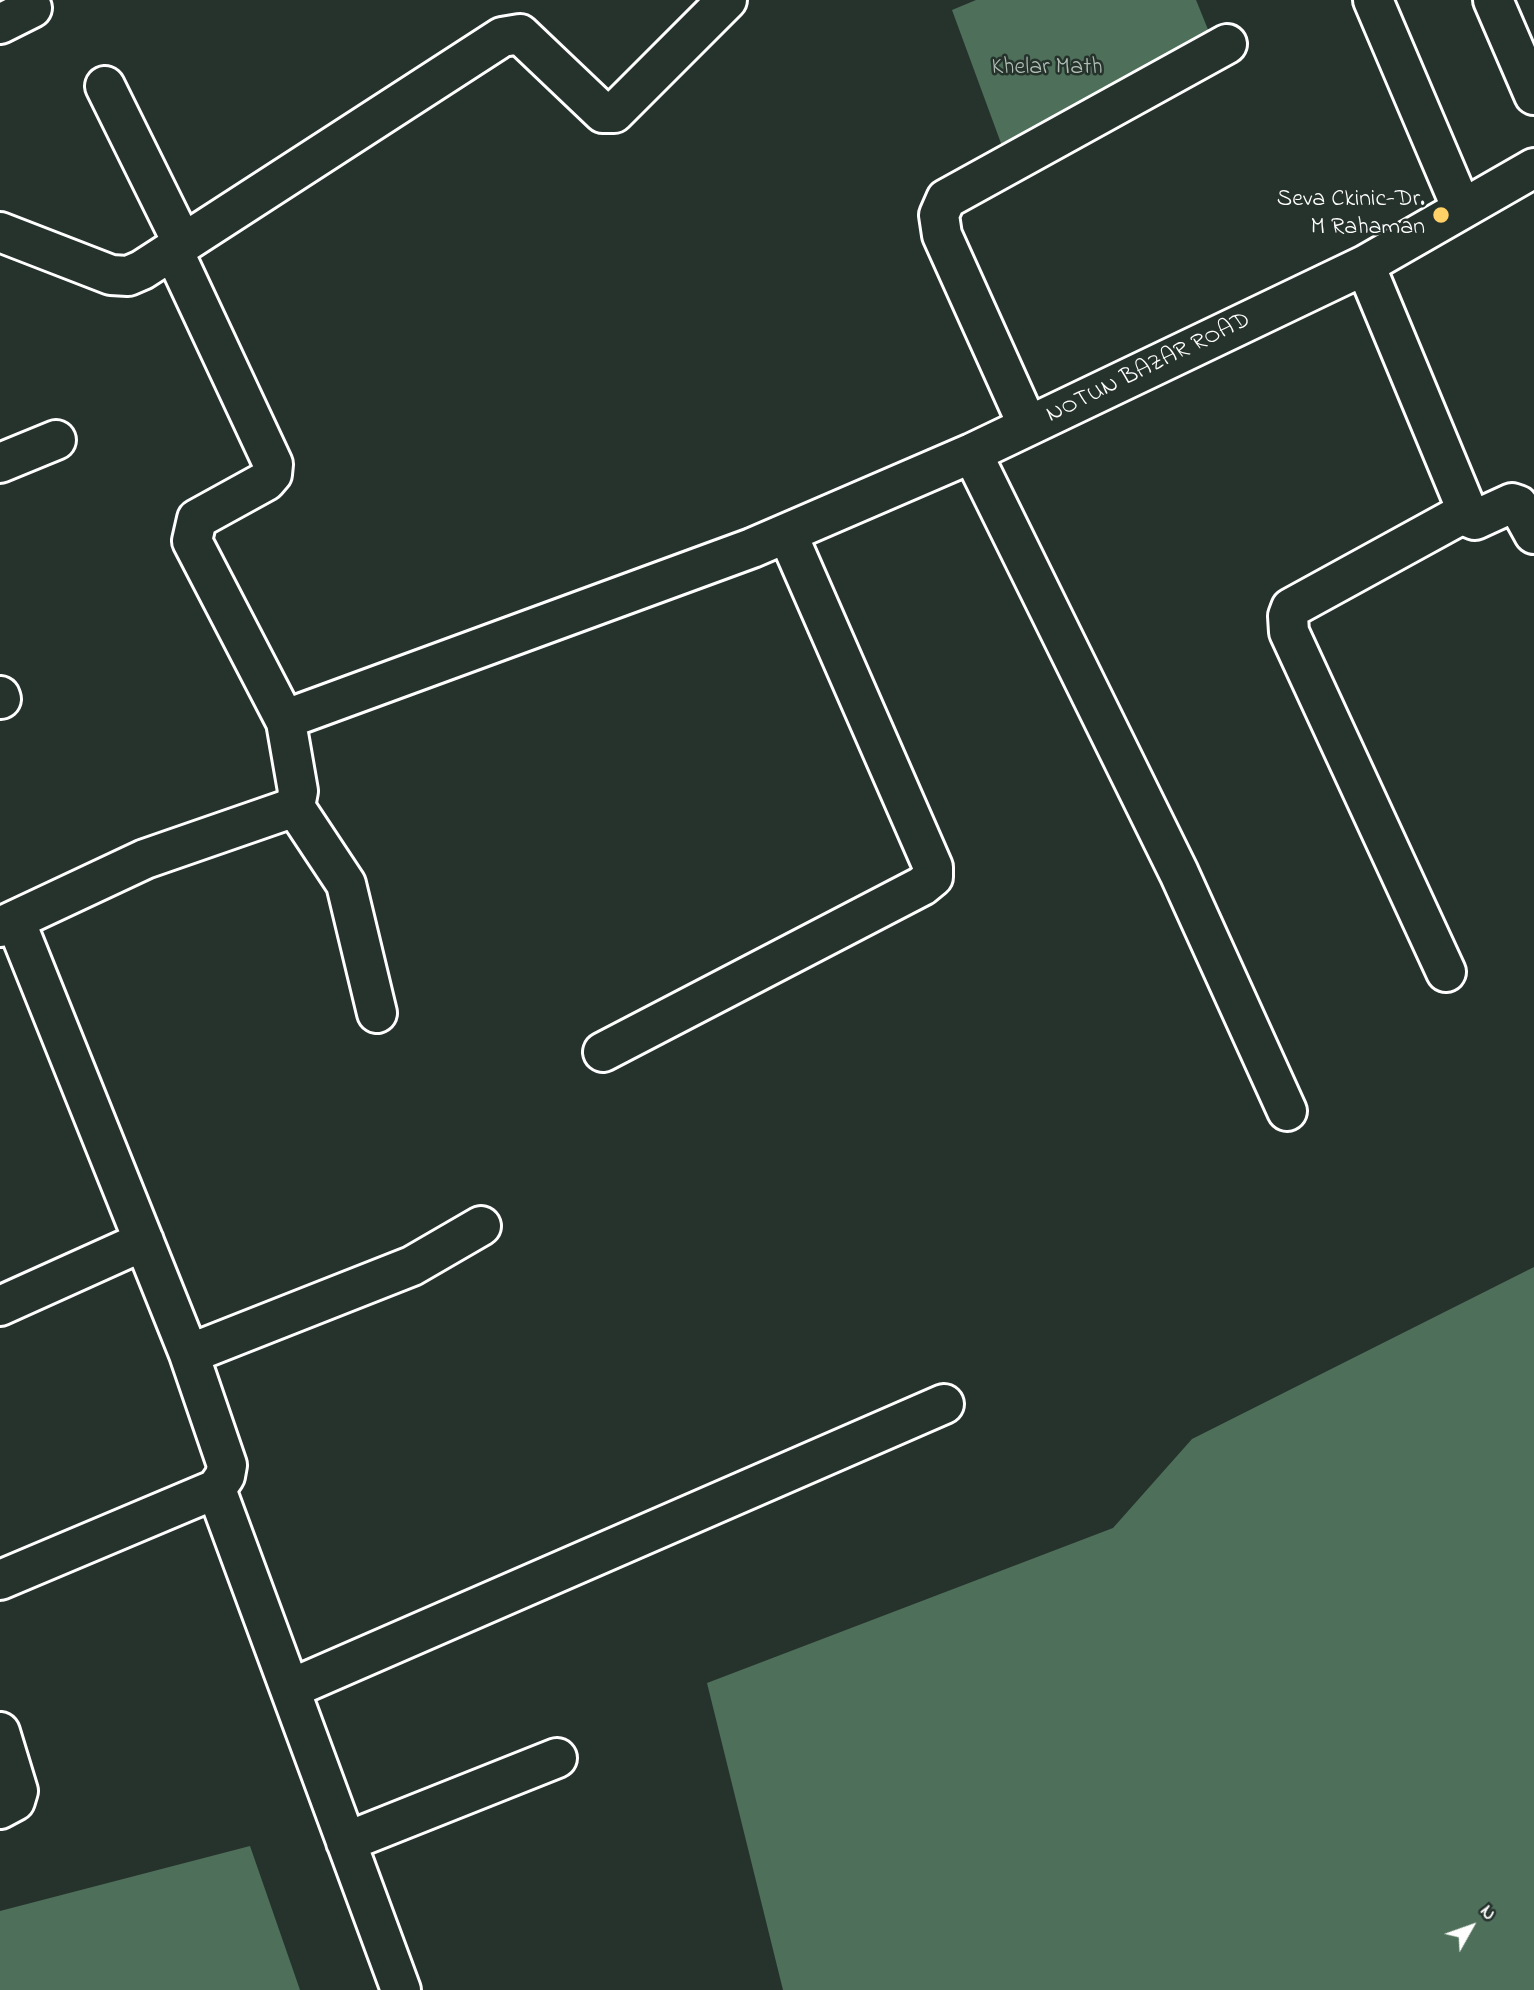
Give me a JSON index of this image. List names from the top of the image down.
{
  "streets": {
    "street": ["NOTUN BAZAR ROAD"]
  },
  "parks": ["Khelar Math"],
  "places": ["Seva Ckinic-Dr. M Rahaman"],
  "north": "top right"
}
